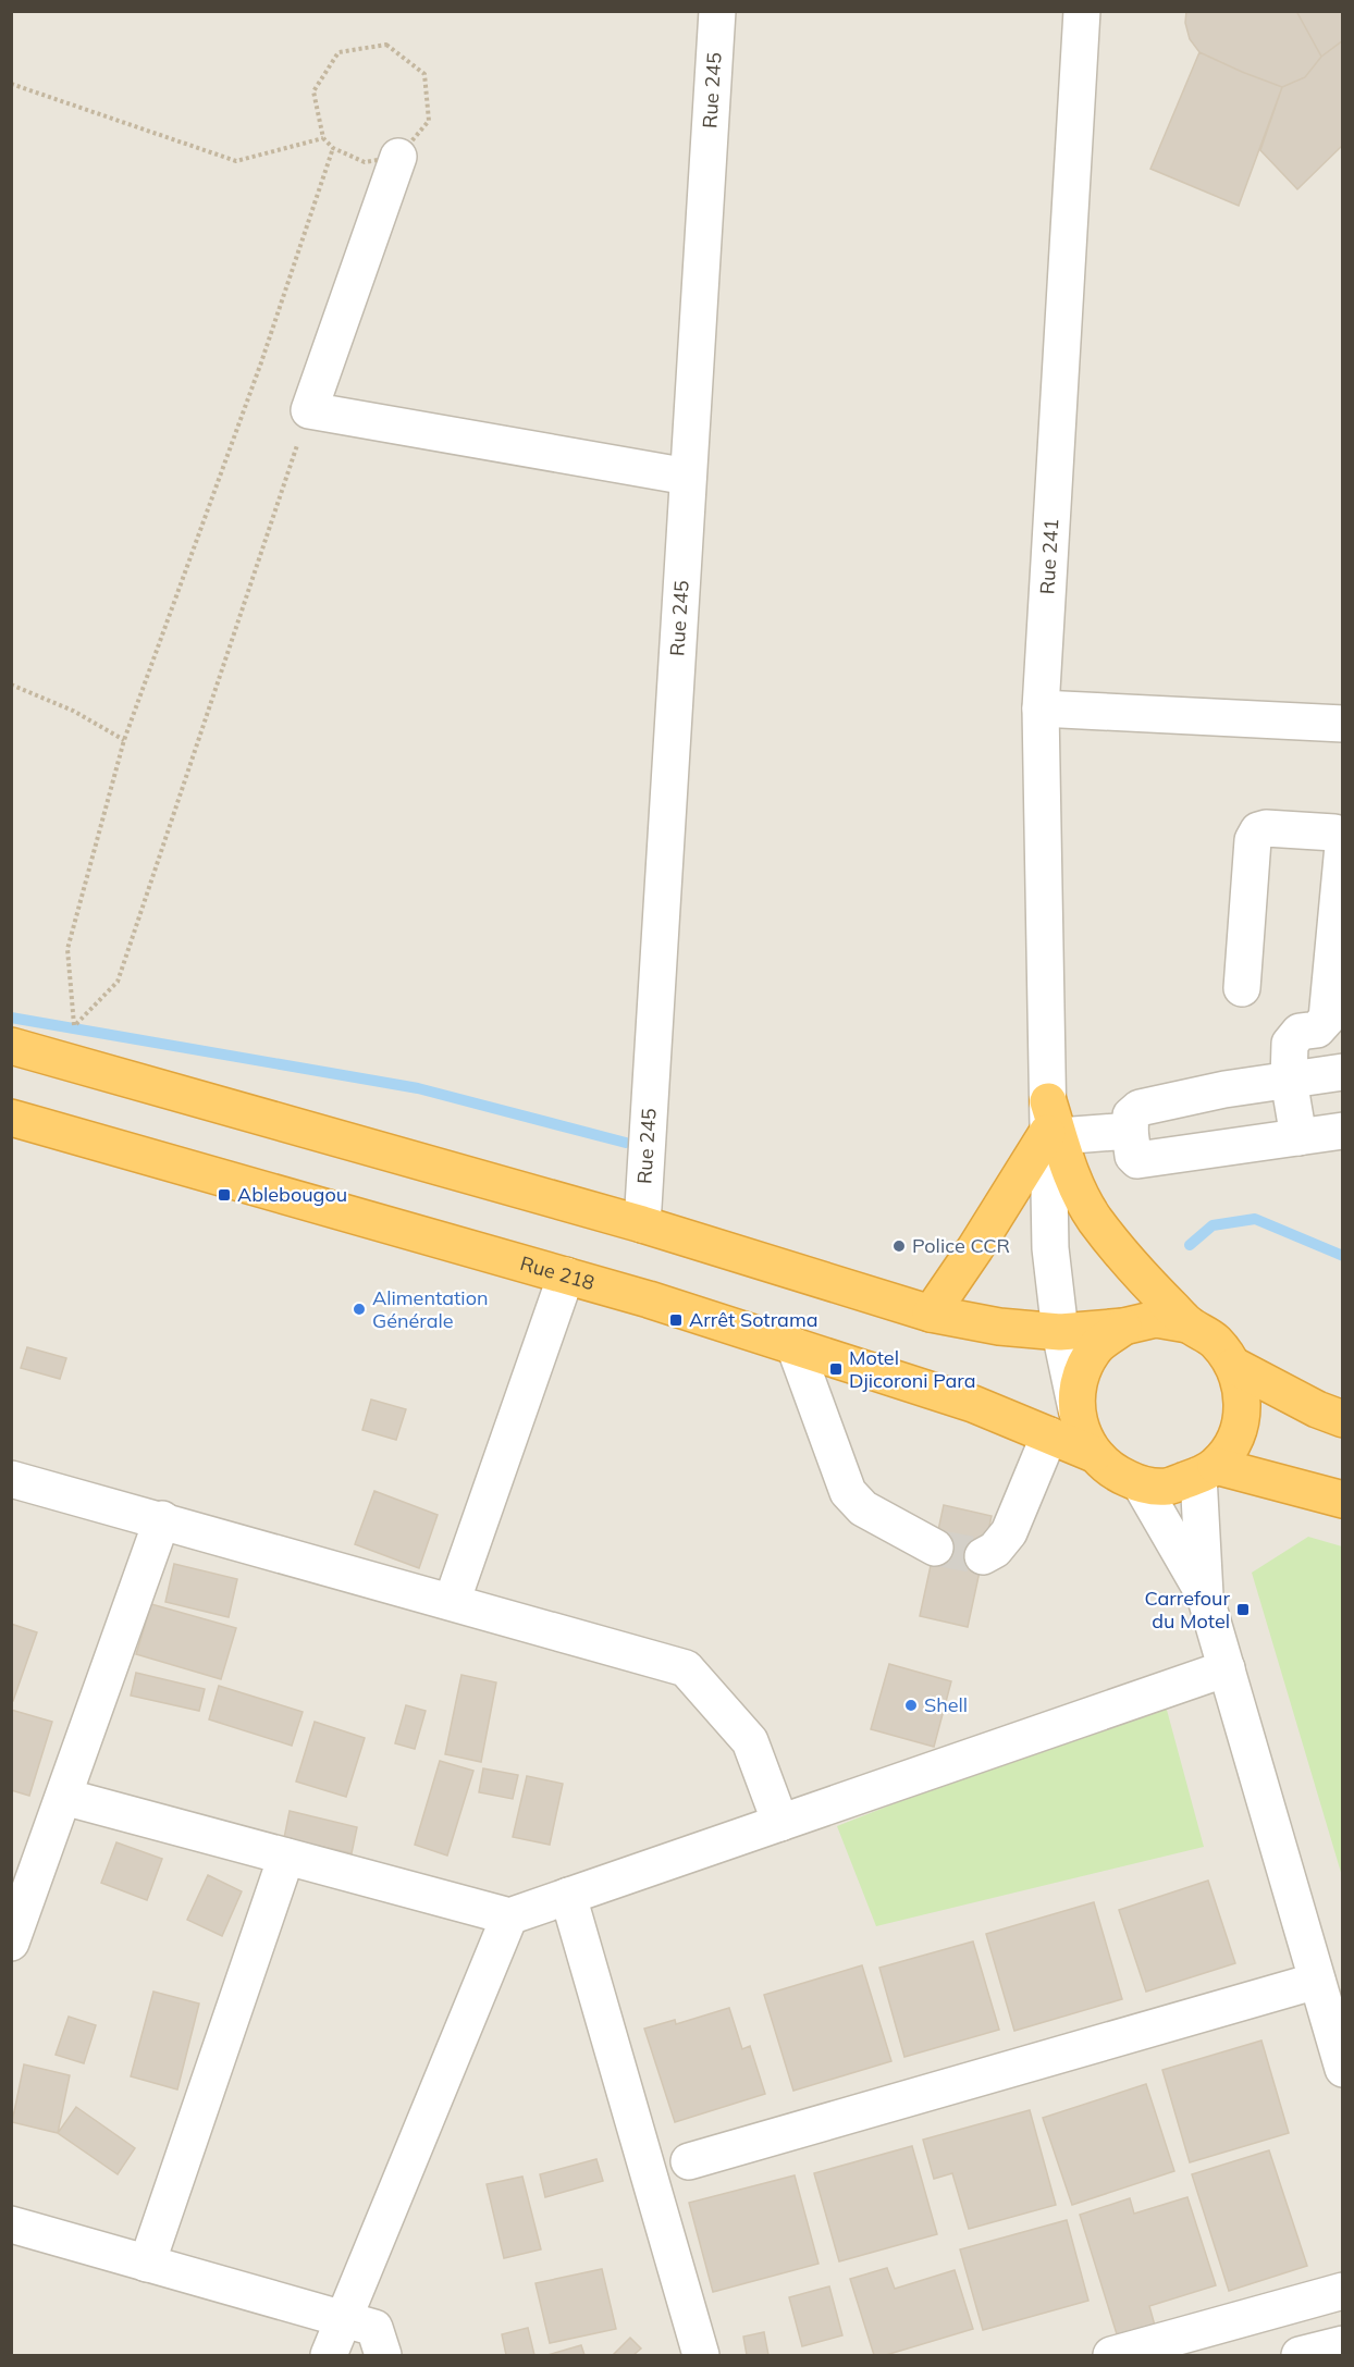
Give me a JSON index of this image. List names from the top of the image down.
{
  "streets": {
    "highway": ["Rue 218"],
    "street": ["Rue 245", "Rue 241"]
  },
  "crossings": [
    ["Rue 241", "Rue 218"]
  ],
  "places": {
    "transit": [
      "Ablebougou",
      "Arrêt Sotrama",
      "Motel Djicoroni Para",
      "Carrefour du Motel"
    ],
    "other": ["Police CCR", "Alimentation Générale", "Shell"]
  }
}
